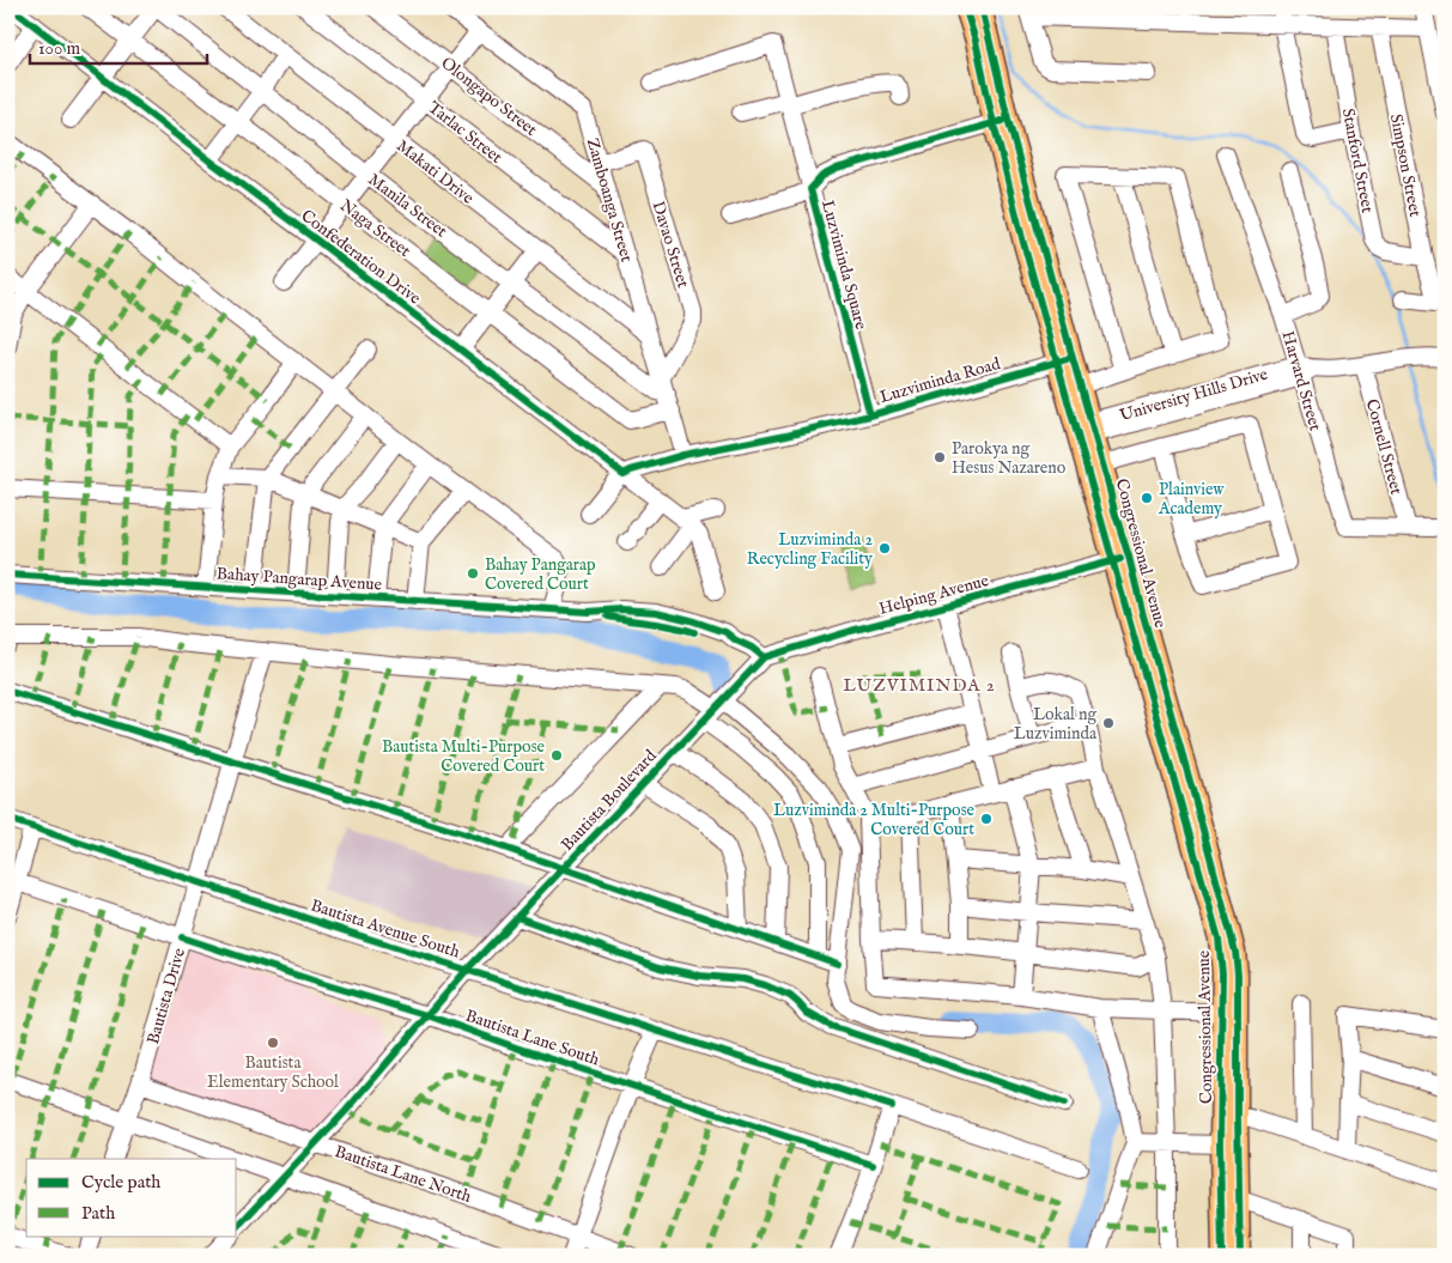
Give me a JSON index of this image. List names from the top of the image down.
{
  "streets": {
    "main road": ["Congressional Avenue"],
    "street": [
      "Olongapo Street",
      "Tarlac Street",
      "Stanford Street",
      "Simpson Street",
      "Makati Drive",
      "Zamboanga Street",
      "Manila Street",
      "Naga Street",
      "Davao Street",
      "Confederation Drive",
      "Luzviminda Square",
      "Luzviminda Road",
      "Harvard Street",
      "University Hills Drive",
      "Cornell Street",
      "Bahay Pangarap Avenue",
      "Helping Avenue",
      "Bautista Boulevard",
      "Bautista Avenue South",
      "Bautista Drive",
      "Bautista Lane South",
      "Bautista Lane North"
    ]
  },
  "crossings": [
    ["Olongapo Street", "Zamboanga Street"],
    ["Tarlac Street", "Zamboanga Street"],
    ["Stanford Street", "Simpson Street"],
    ["Makati Drive", "Zamboanga Street"],
    ["Zamboanga Street", "Manila Street"],
    ["Zamboanga Street", "Naga Street"],
    ["Zamboanga Street", "Davao Street"],
    ["Zamboanga Street", "Luzviminda Road"],
    ["Manila Street", "Davao Street"],
    ["Luzviminda Square", "Luzviminda Road"],
    ["Luzviminda Square", "Congressional Avenue"],
    ["Luzviminda Road", "Congressional Avenue"],
    ["Harvard Street", "University Hills Drive"],
    ["Harvard Street", "Cornell Street"],
    ["University Hills Drive", "Cornell Street"],
    ["University Hills Drive", "Congressional Avenue"],
    ["Congressional Avenue", "Helping Avenue"],
    ["Bahay Pangarap Avenue", "Helping Avenue"],
    ["Bahay Pangarap Avenue", "Bautista Boulevard"],
    ["Helping Avenue", "Bautista Boulevard"],
    ["Bautista Boulevard", "Bautista Avenue South"],
    ["Bautista Boulevard", "Bautista Lane South"],
    ["Bautista Boulevard", "Bautista Lane North"],
    ["Bautista Avenue South", "Bautista Drive"],
    ["Bautista Drive", "Bautista Lane South"],
    ["Bautista Drive", "Bautista Lane North"]
  ],
  "districts": ["LUZVIMINDA 2"],
  "places": [
    "Parokya ng Hesus Nazareno",
    "Plainview Academy",
    "Luzviminda 2 Recycling Facility",
    "Bahay Pangarap Covered Court",
    "Lokal ng Luzviminda",
    "Bautista Multi-Purpose Covered Court",
    "Luzviminda 2 Multi-Purpose Covered Court",
    "Bautista Elementary School"
  ],
  "legend": ["Cycle path", "Path"],
  "scale_bar": "100 m"
}
